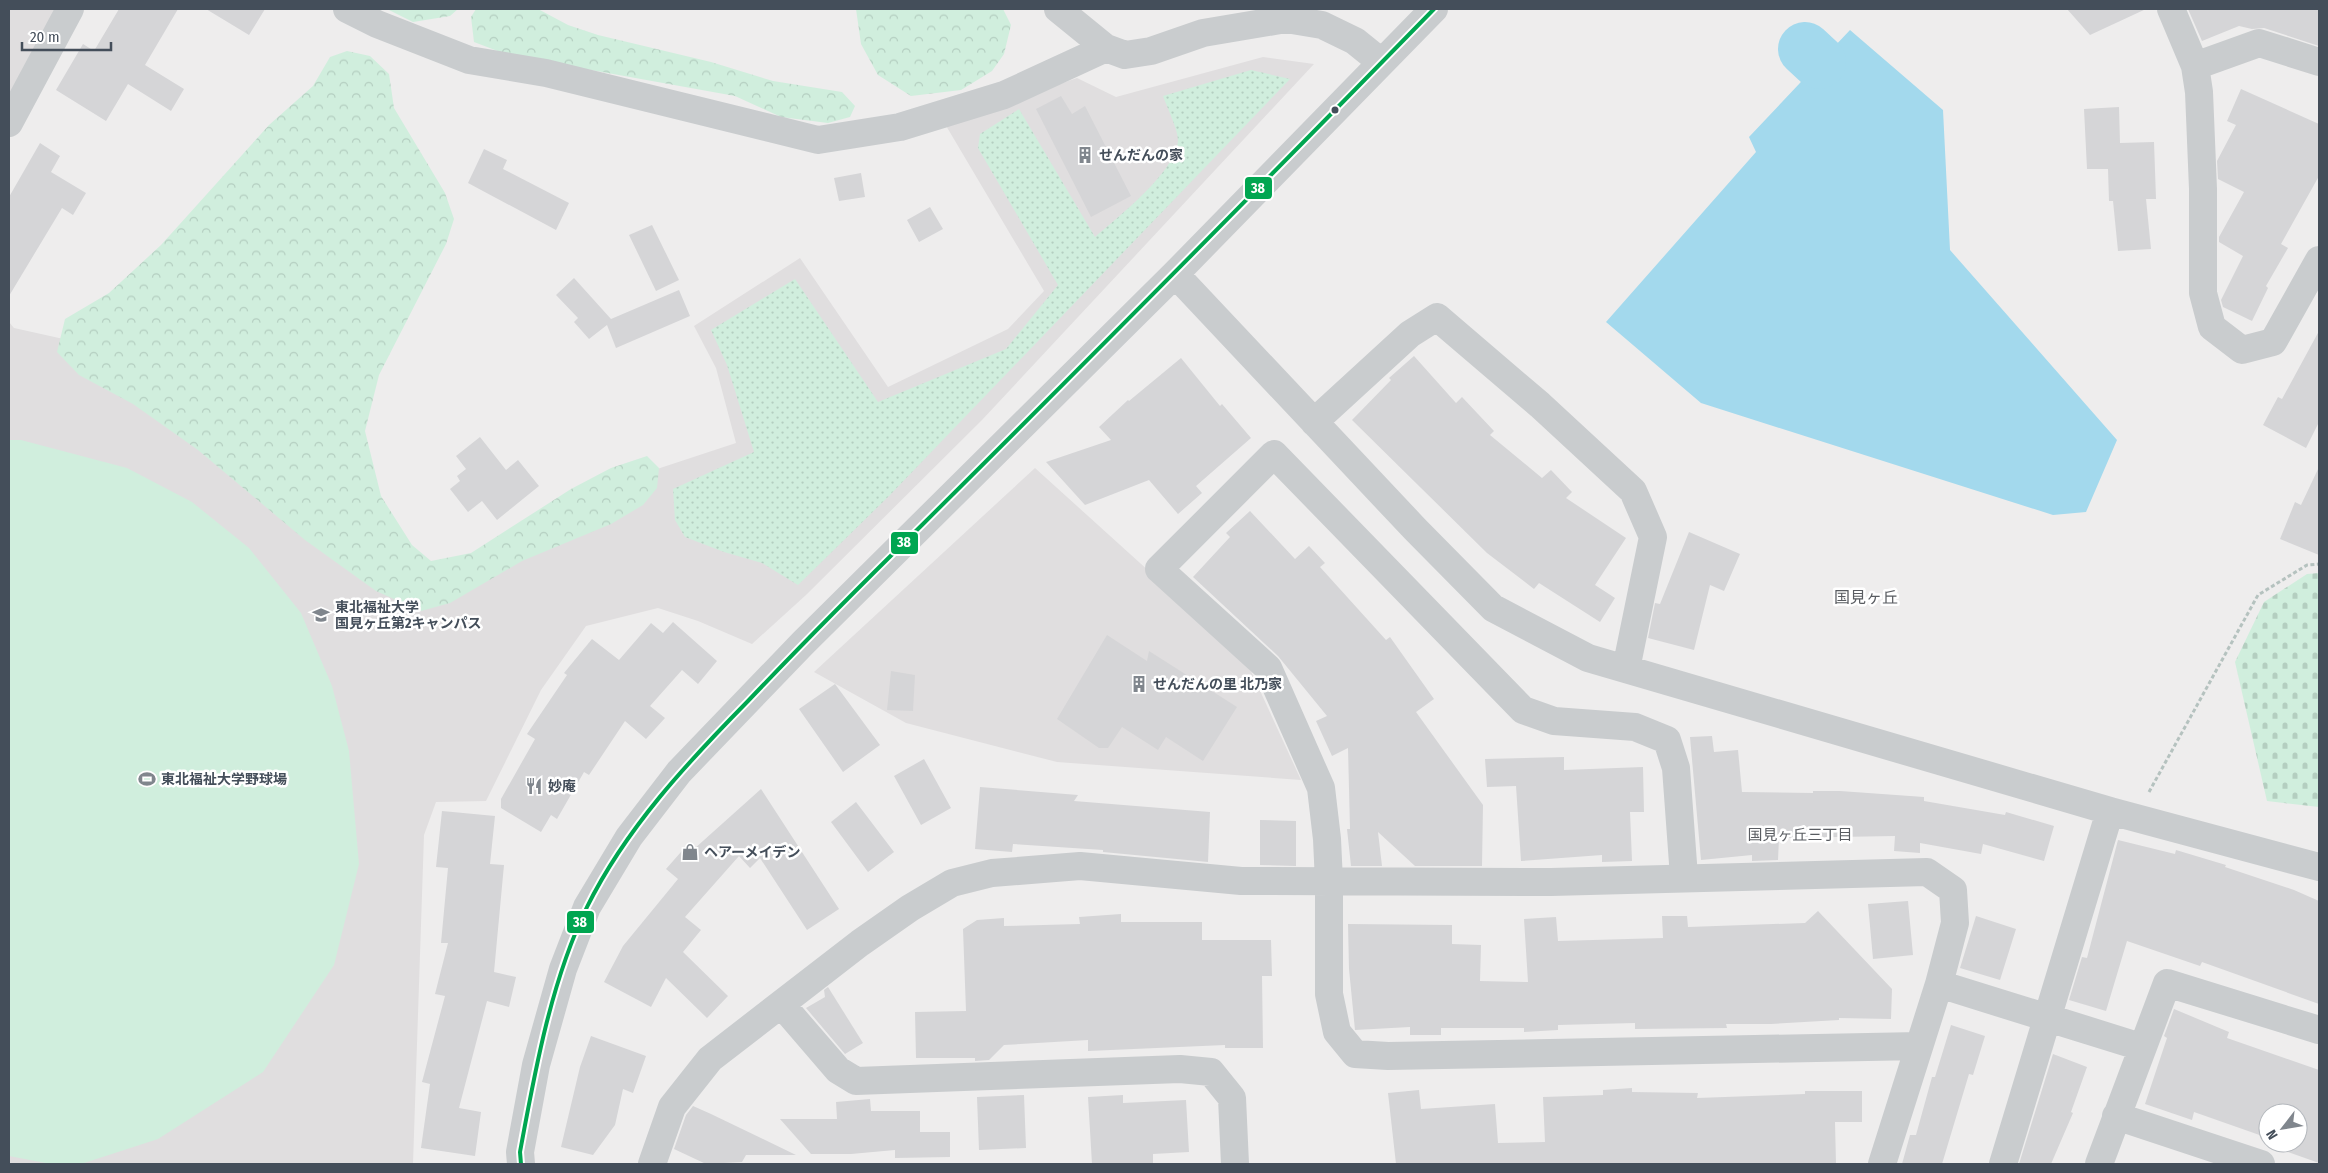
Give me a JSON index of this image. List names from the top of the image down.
{
  "districts": ["国見ヶ丘", "国見ヶ丘三丁目"],
  "places": {
    "building": ["せんだんの家", "せんだんの里 北乃家"],
    "school or university": ["東北福祉大学 国見ヶ丘第2キャンパス"],
    "sports": ["東北福祉大学野球場"],
    "restaurant": ["妙庵"],
    "shop": ["ヘアーメイデン"]
  },
  "lines": ["transit line 38"],
  "scale_bar": "20 m",
  "north": "bottom left"
}
